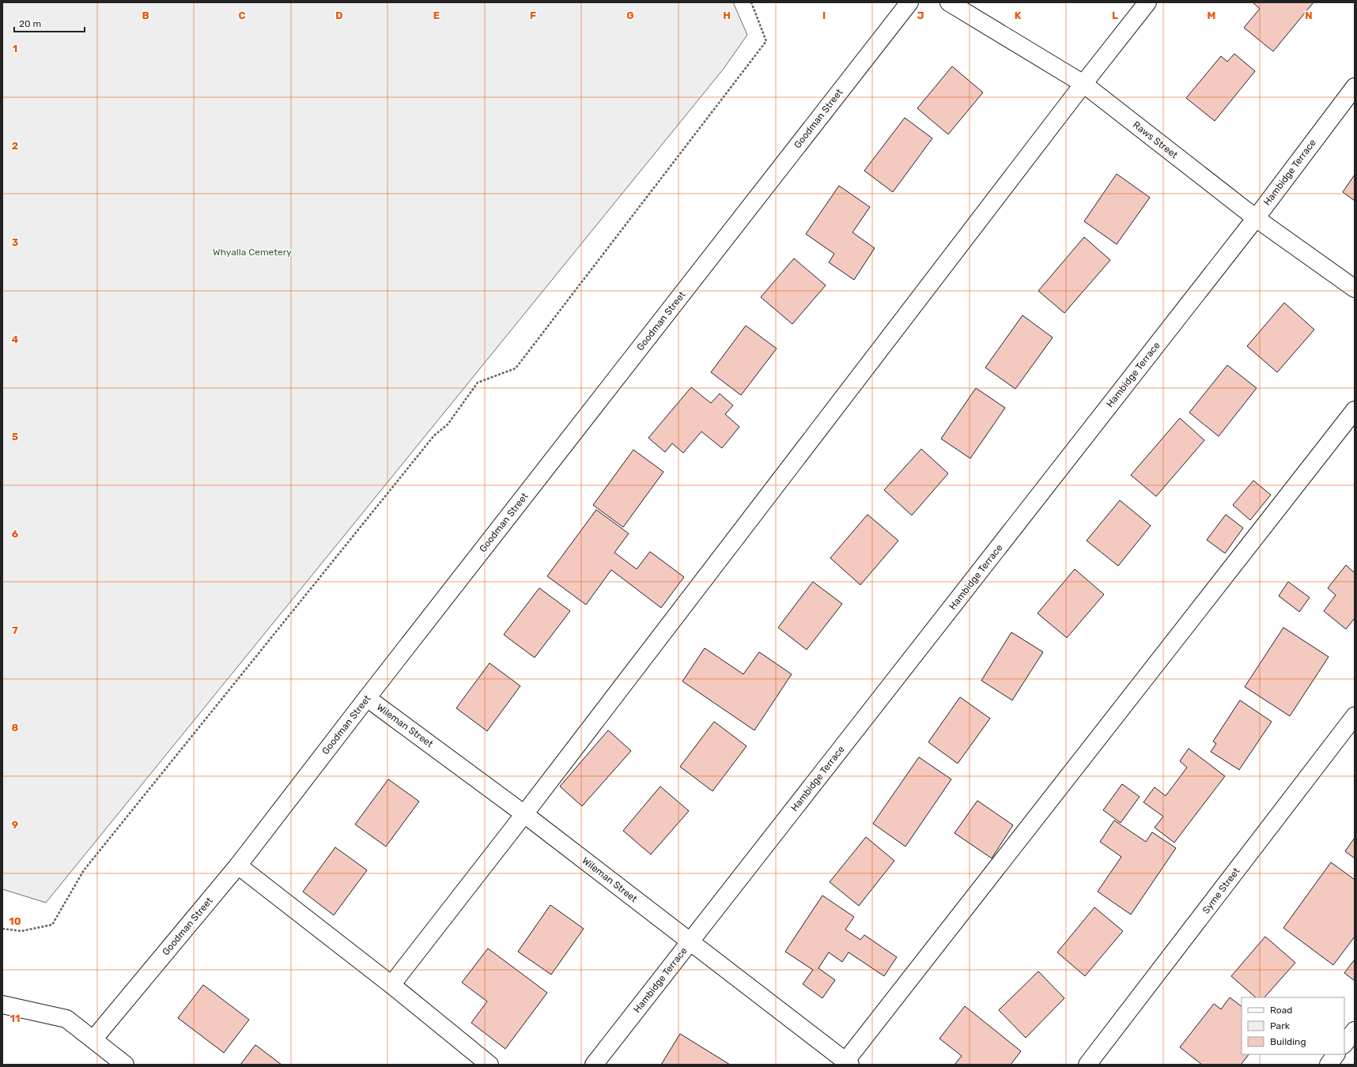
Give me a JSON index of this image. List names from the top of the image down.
{
  "streets": {
    "street": [
      "Goodman Street",
      "Raws Street",
      "Hambidge Terrace",
      "Wileman Street",
      "Syme Street"
    ]
  },
  "crossings": [
    ["Goodman Street", "Wileman Street"],
    ["Raws Street", "Hambidge Terrace"],
    ["Hambidge Terrace", "Wileman Street"]
  ],
  "parks": ["Whyalla Cemetery"],
  "legend": ["Road", "Park", "Building"],
  "scale_bar": "20 m",
  "grid": {
    "columns": [
      "B",
      "C",
      "D",
      "E",
      "F",
      "G",
      "H",
      "I",
      "J",
      "K",
      "L",
      "M",
      "N"
    ],
    "rows": [
      "1",
      "2",
      "3",
      "4",
      "5",
      "6",
      "7",
      "8",
      "9",
      "10",
      "11"
    ]
  }
}
